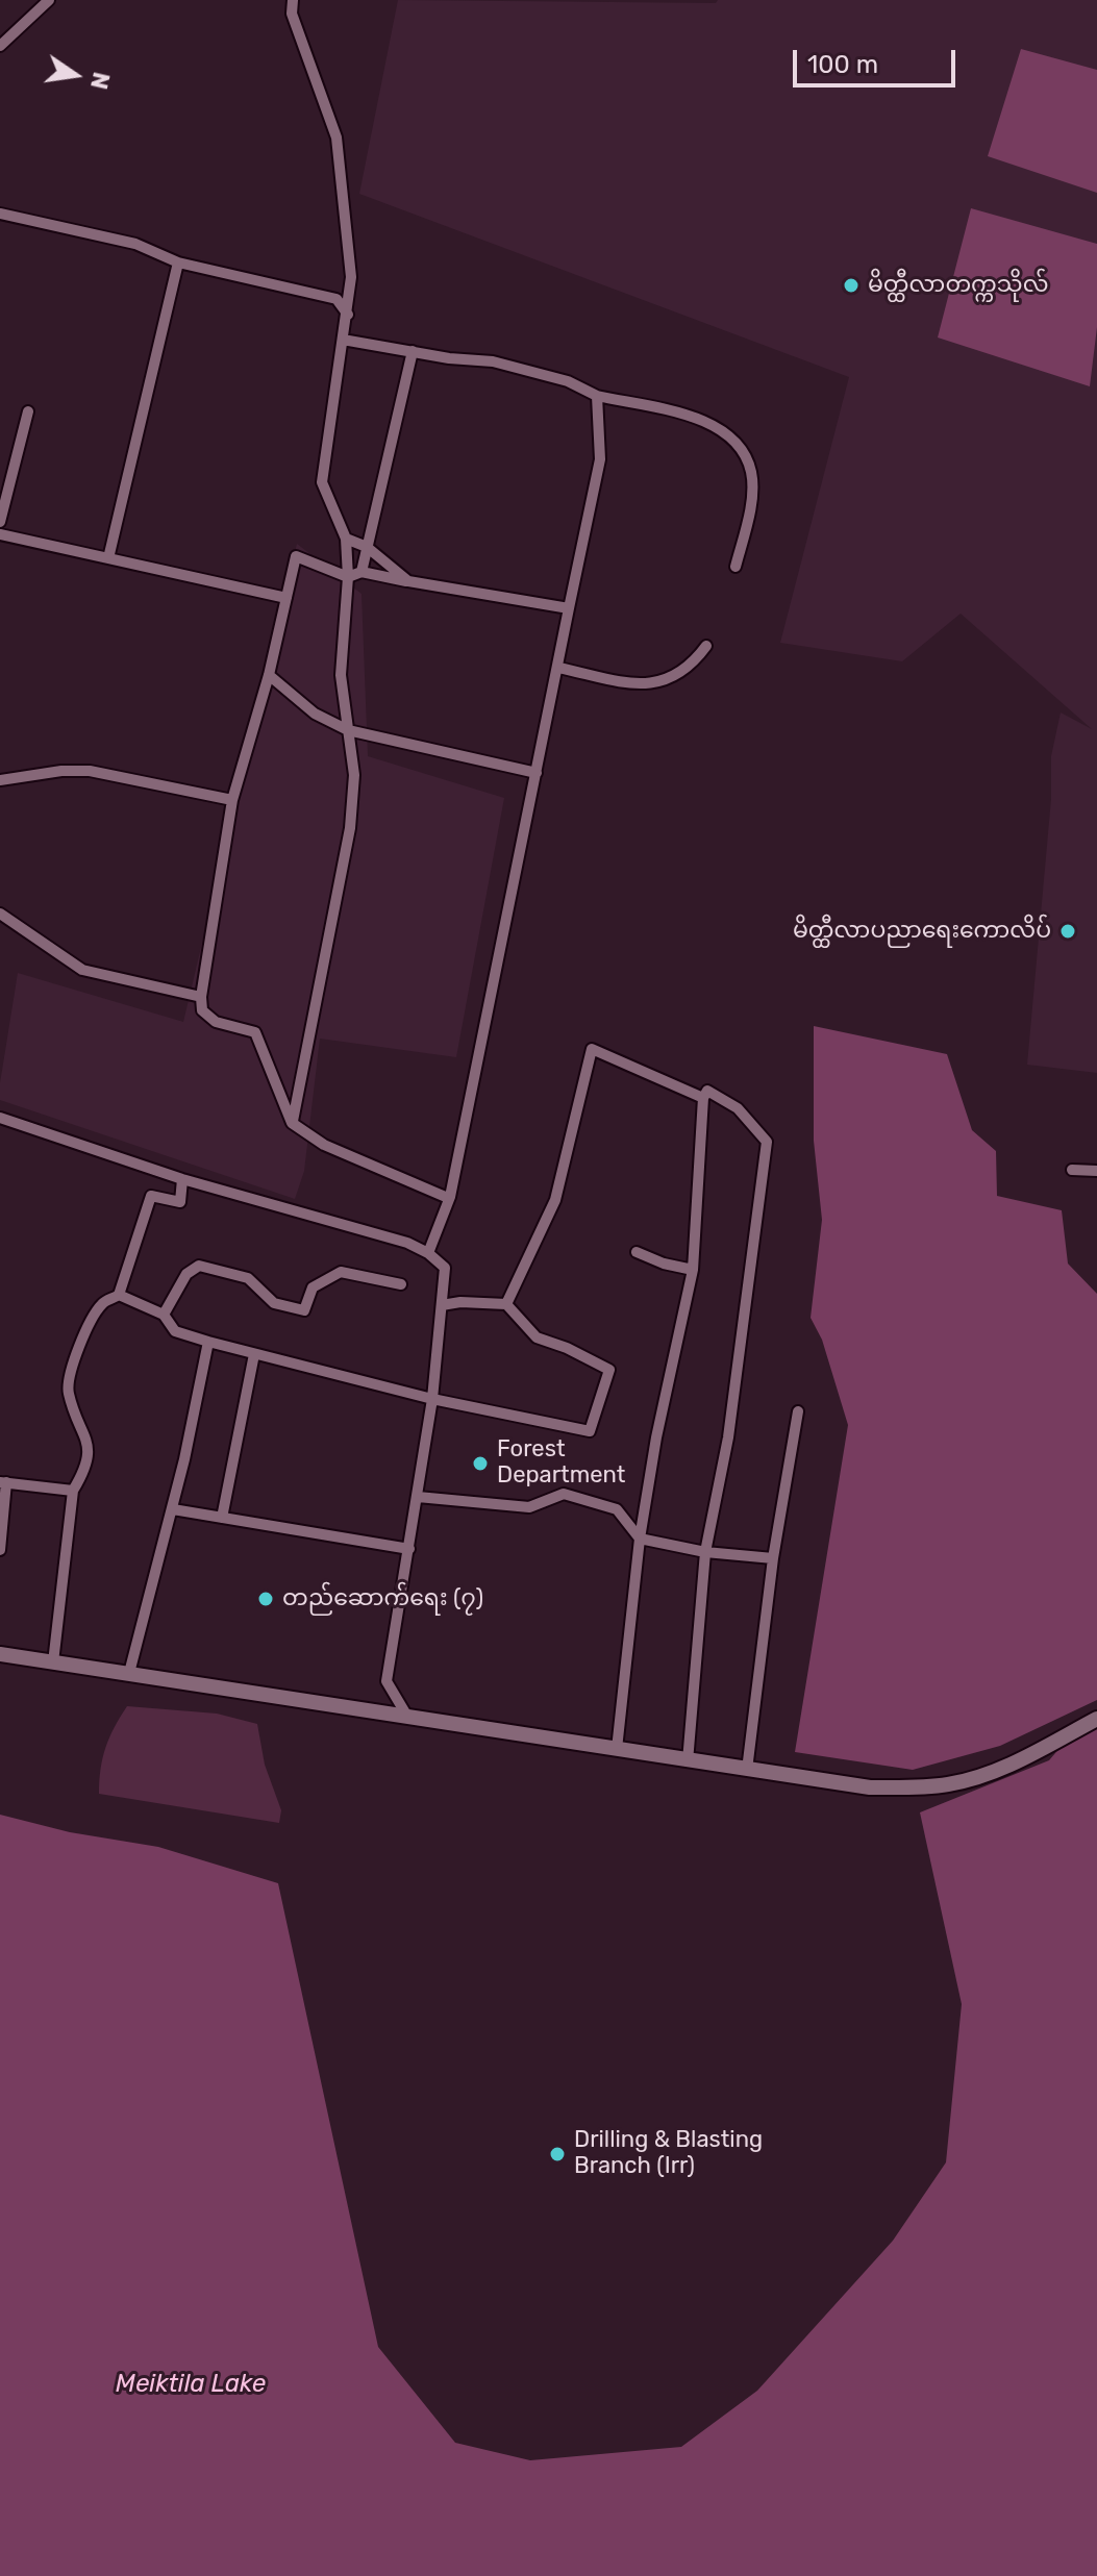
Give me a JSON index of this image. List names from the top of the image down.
{
  "water": ["Meiktila Lake"],
  "places": [
    "မိတ္ထီလာတက္ကသိုလ်",
    "မိတ္ထီလာပညာရေးကောလိပ်",
    "Forest Department",
    "တည်ဆောက်ရေး (၇)",
    "Drilling & Blasting Branch (Irr)"
  ],
  "scale_bar": "100 m",
  "north": "right"
}
